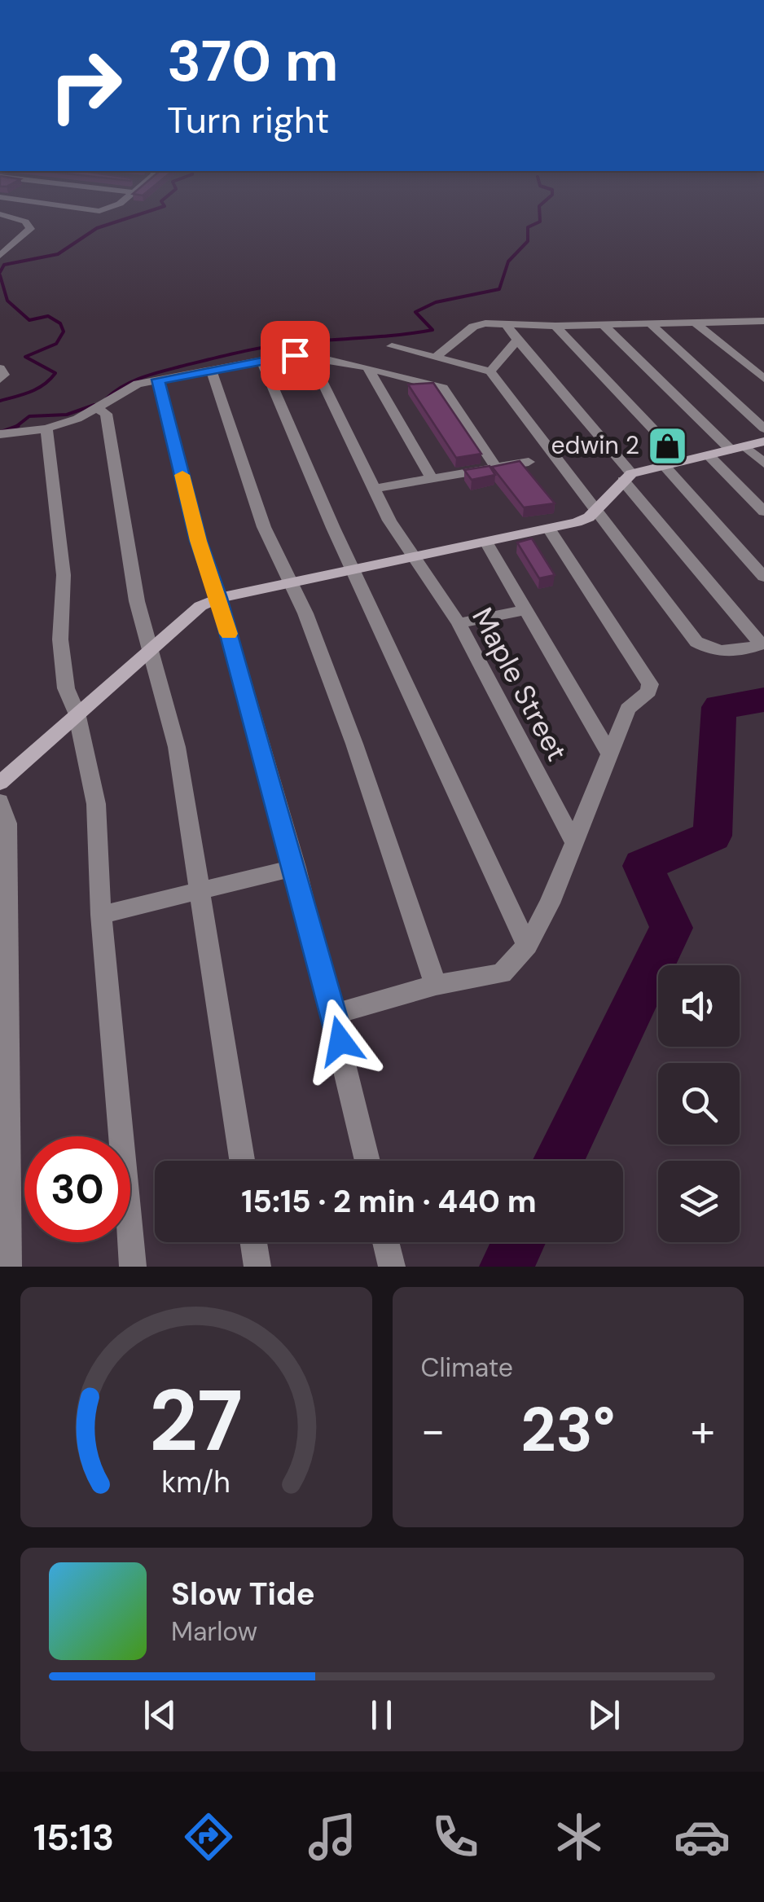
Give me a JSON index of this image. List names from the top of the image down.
{
  "streets": {
    "street": ["Maple Street"]
  },
  "places": {
    "shop": ["edwin 2"]
  },
  "page": {
    "turn": ["370 m", "Turn right"],
    "limit": "30",
    "trip": "15:15 · 2 min · 440 m",
    "tile": "Climate",
    "heat": ["−", "23°", "+"],
    "song": ["Slow Tide", "Marlow"],
    "tabs": "15:13",
    "gauge": ["27", "km/h"]
  }
}
